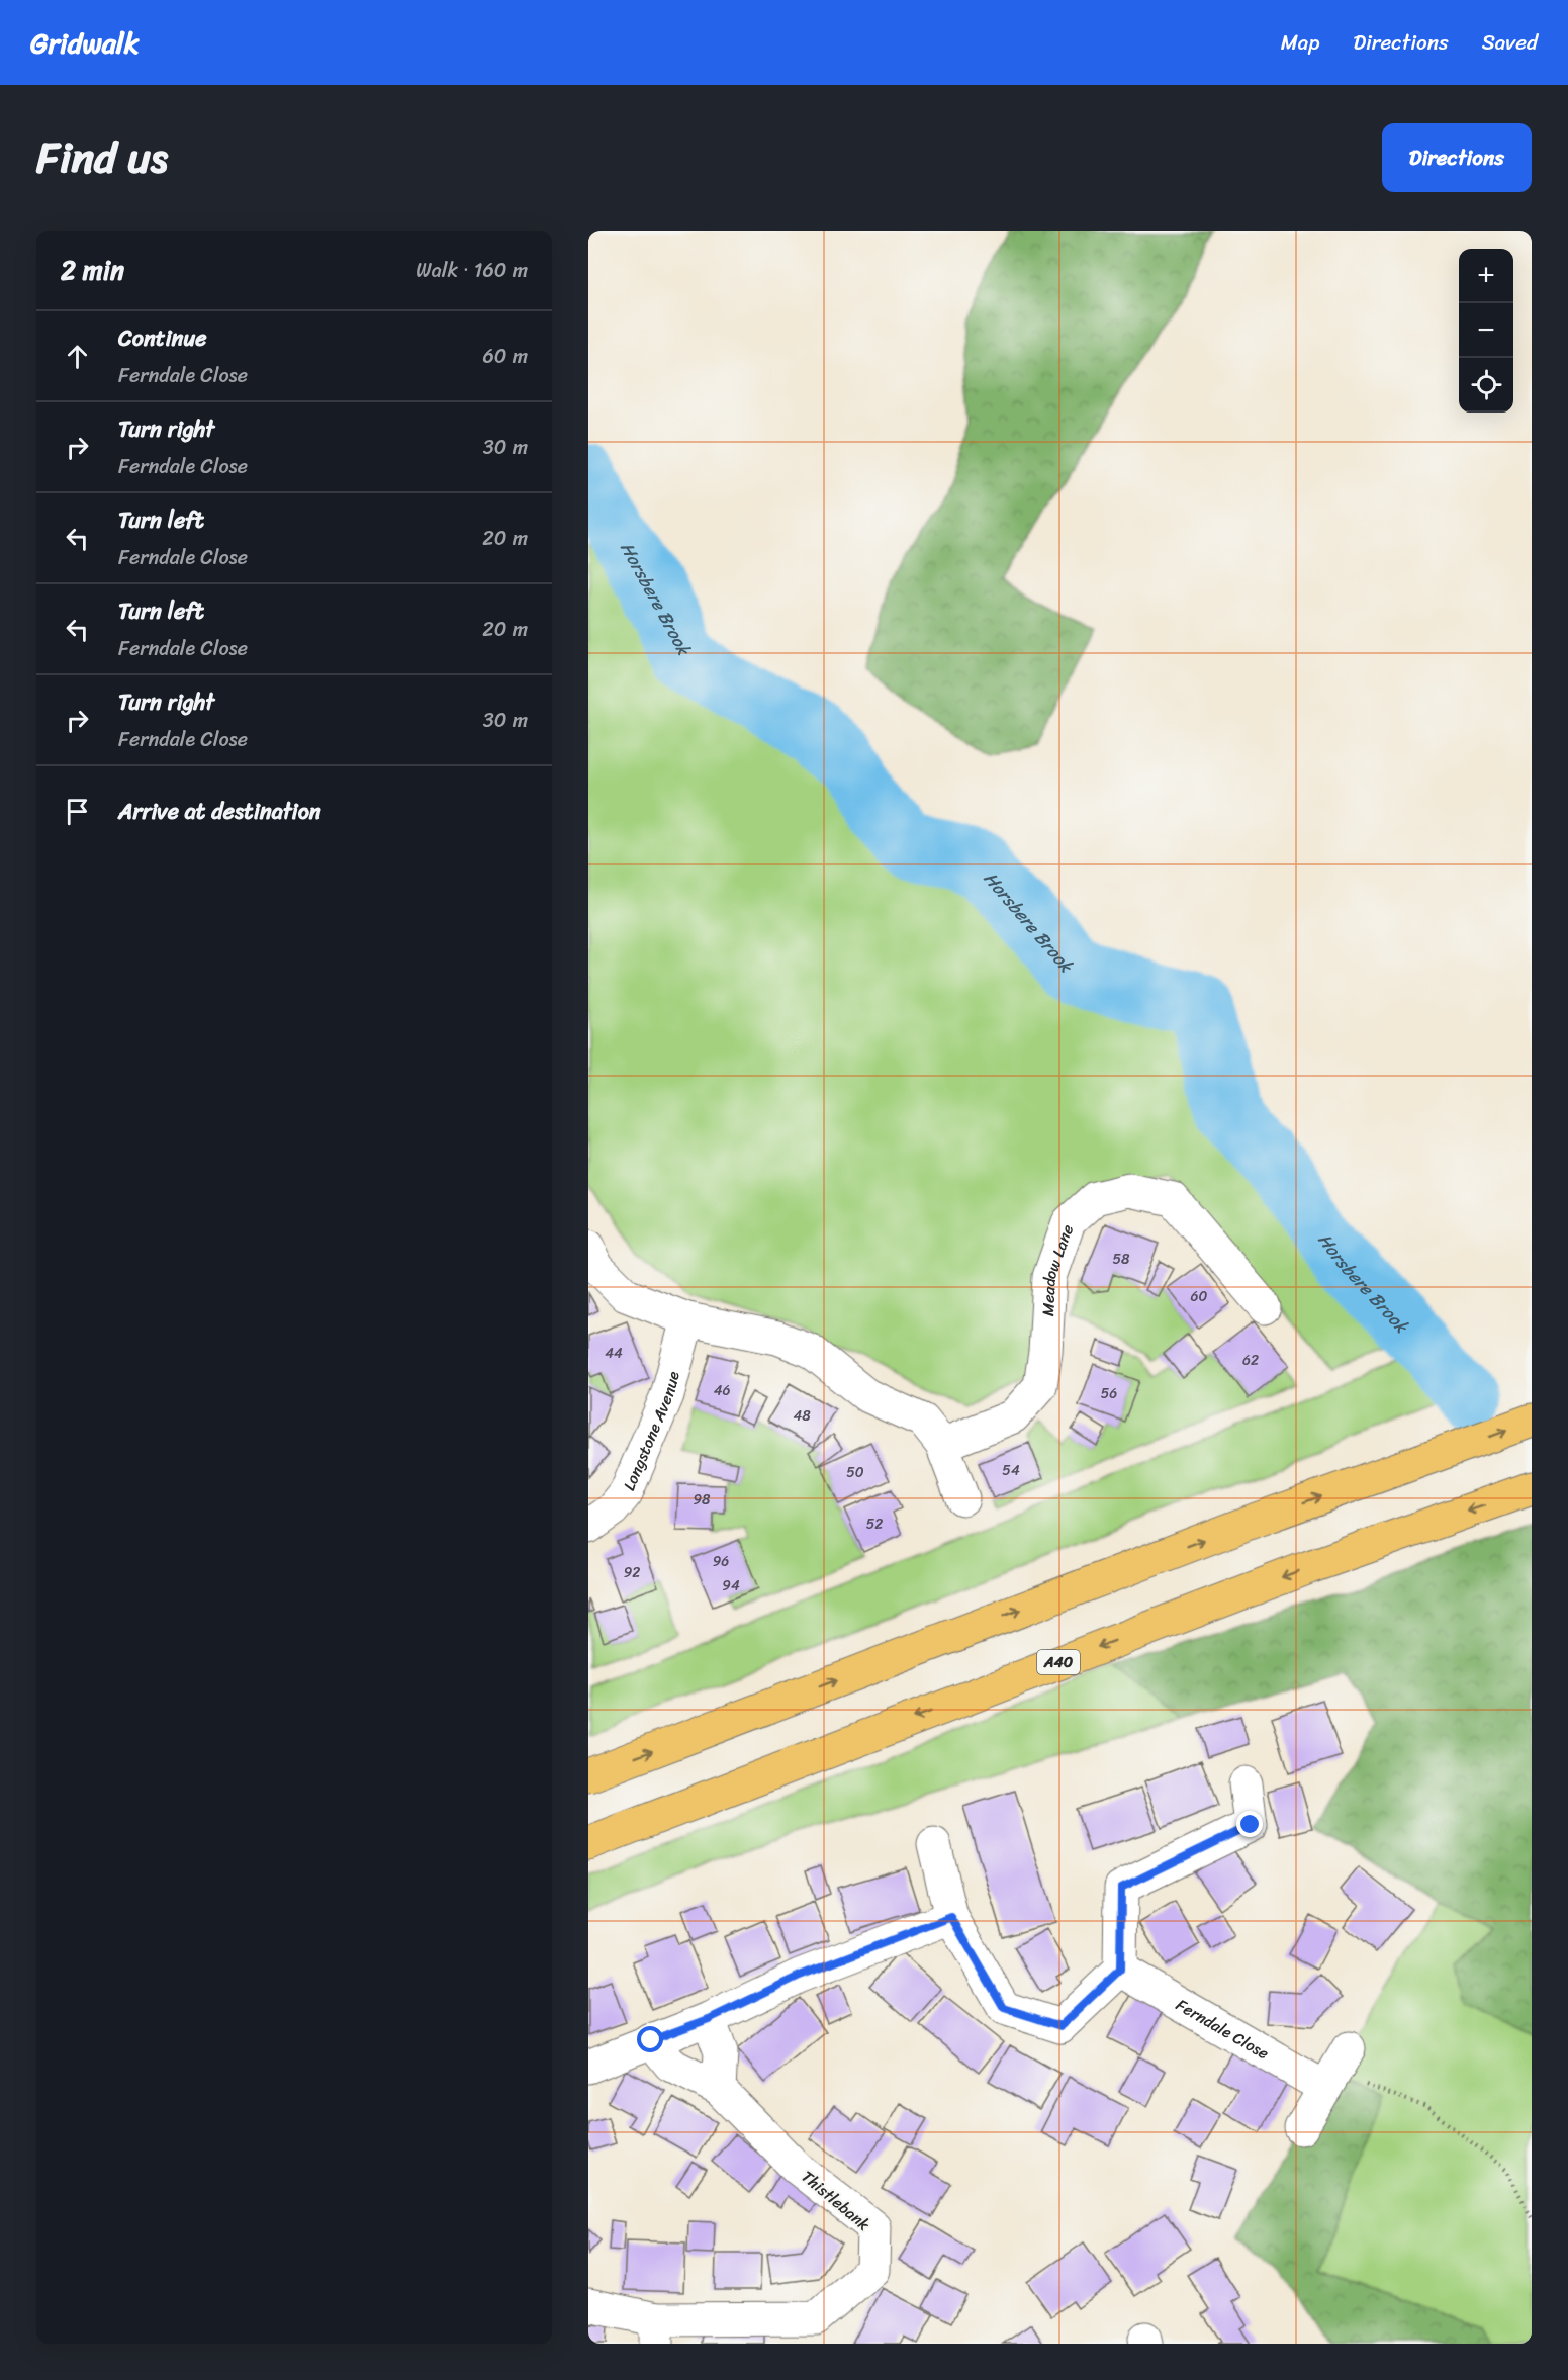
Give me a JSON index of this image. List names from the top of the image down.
{
  "streets": {
    "highway": ["A40"],
    "street": [
      "Meadow Lane",
      "Longstone Avenue",
      "Ferndale Close",
      "Thistlebank"
    ]
  },
  "water": ["Horsbere Brook"],
  "house_numbers": [
    "58",
    "60",
    "44",
    "62",
    "46",
    "56",
    "48",
    "54",
    "50",
    "98",
    "52",
    "96",
    "92",
    "94"
  ],
  "page": {
    "header": "Gridwalk",
    "nav": ["Map", "Directions", "Saved"],
    "title": "Find us",
    "buttons": "Directions",
    "heading": ["2 min", "Walk · 160 m"],
    "map_buttons": ["+", "−"],
    "list": [
      ["Continue", "Ferndale Close", "60 m"],
      ["Turn right", "Ferndale Close", "30 m"],
      ["Turn left", "Ferndale Close", "20 m"],
      ["Turn left", "Ferndale Close", "20 m"],
      ["Turn right", "Ferndale Close", "30 m"],
      "Arrive at destination"
    ]
  }
}
